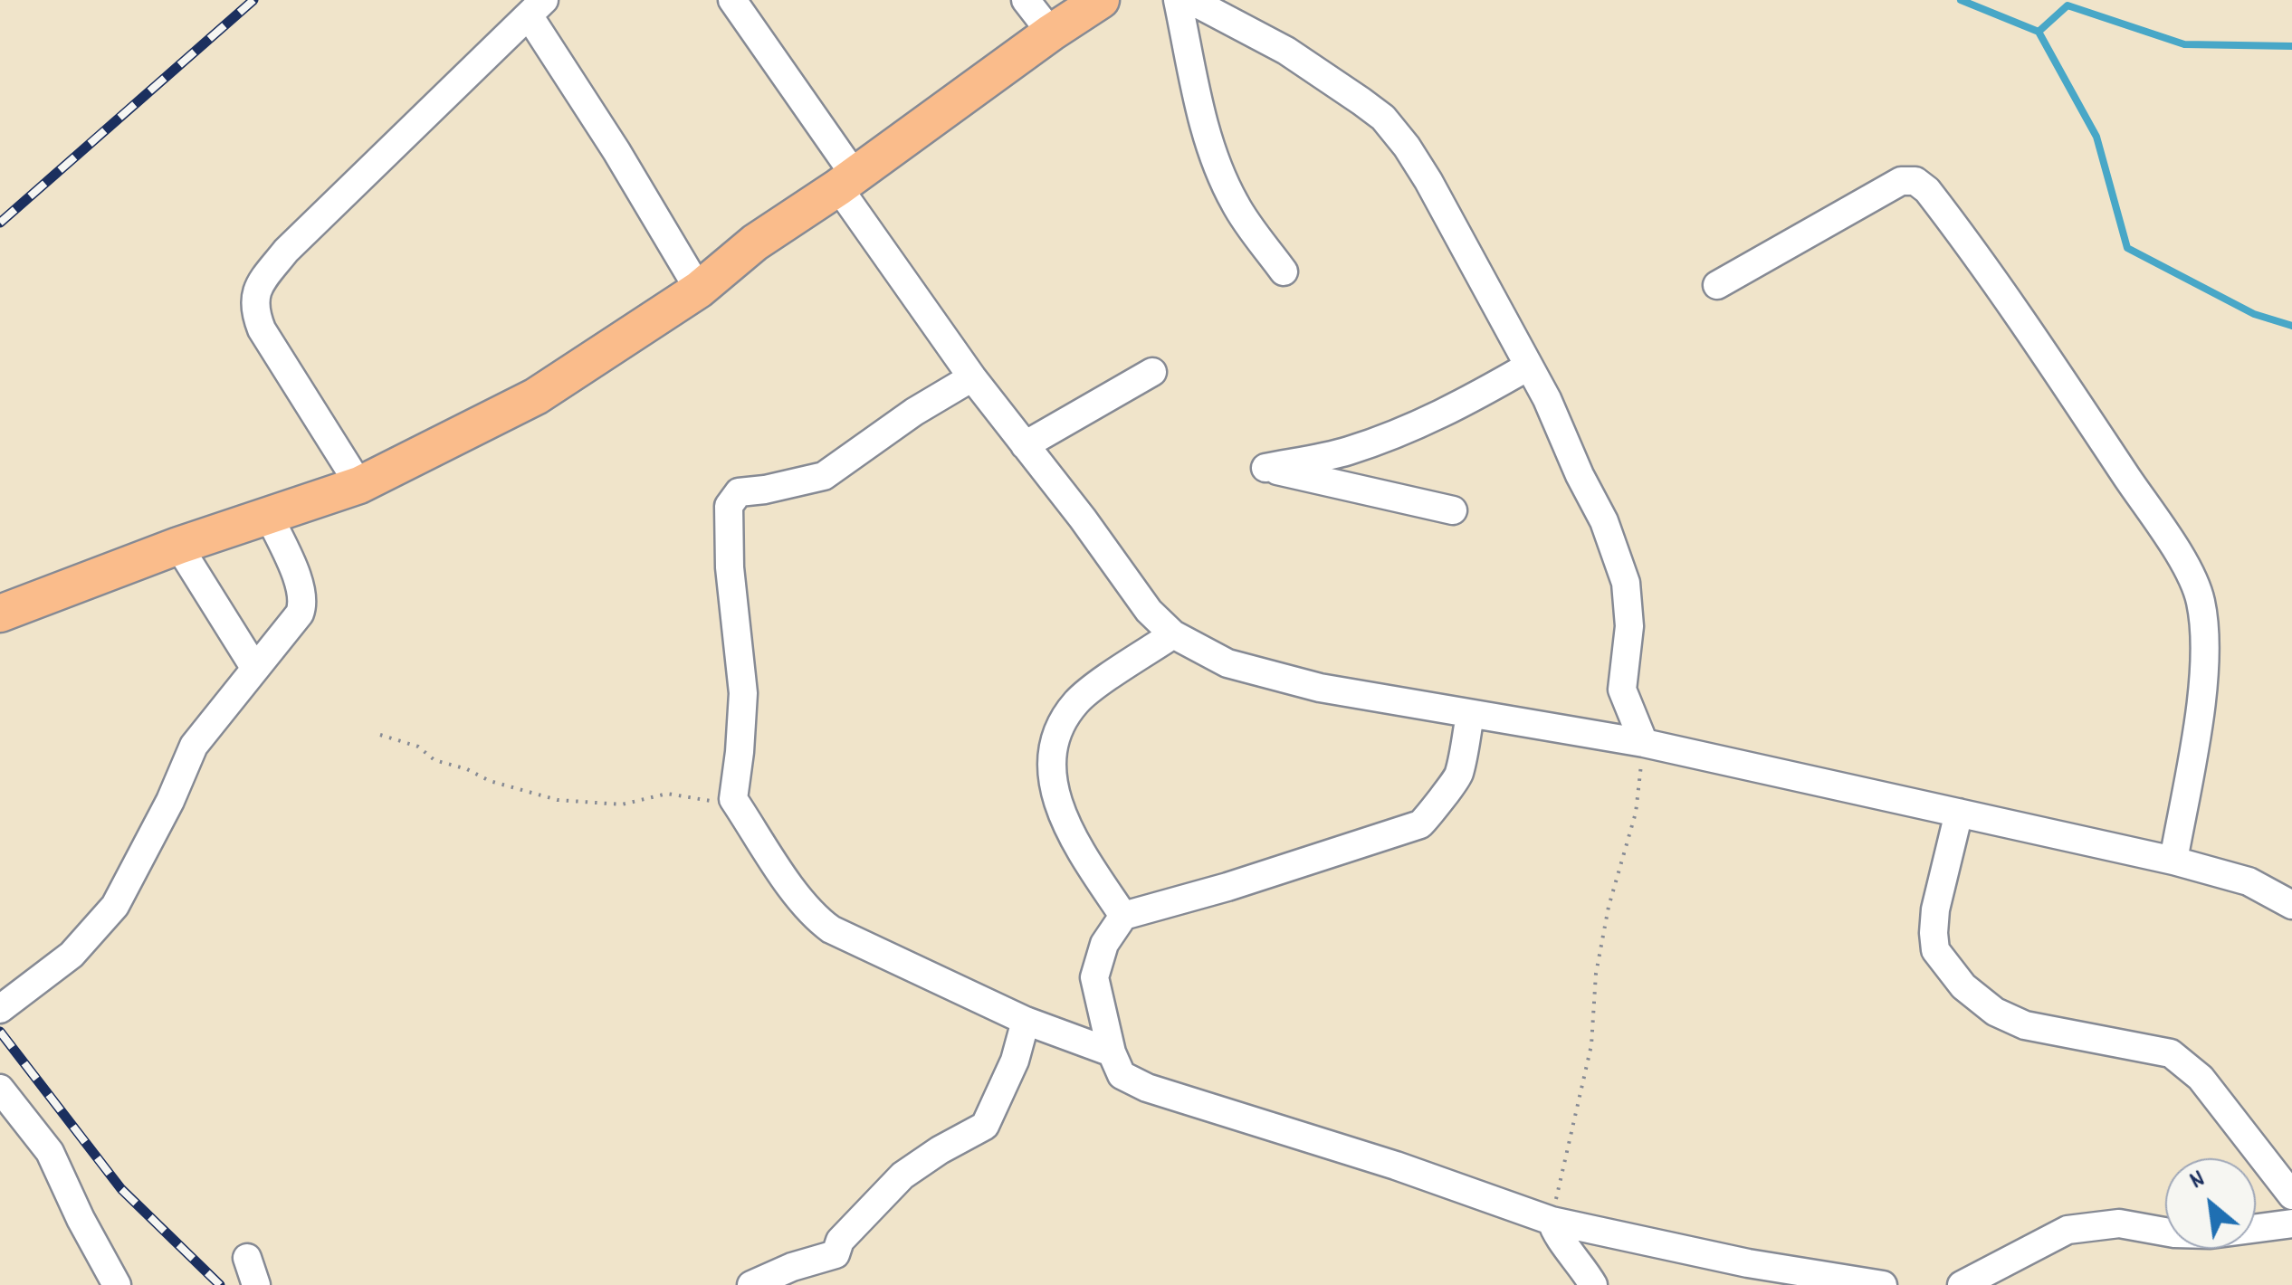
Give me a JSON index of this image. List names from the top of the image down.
{
  "north": "top left"
}
